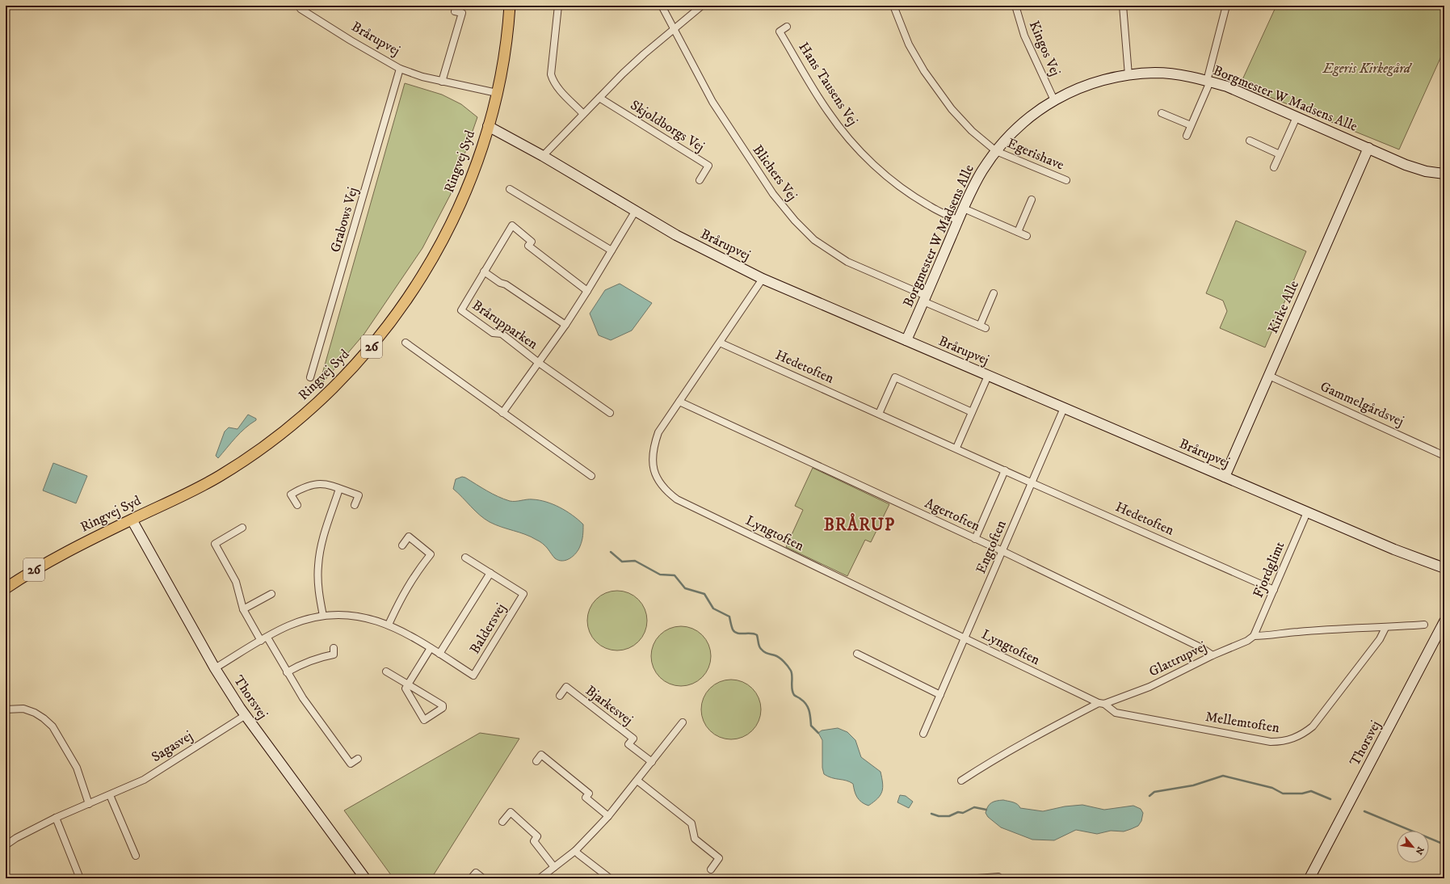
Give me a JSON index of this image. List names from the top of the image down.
{
  "streets": {
    "main road": ["Ringvej Syd", "26"],
    "street": [
      "Brårupvej",
      "Kingos Vej",
      "Hans Tausens Vej",
      "Borgmester W Madsens Alle",
      "Skjoldborgs Vej",
      "Egerishave",
      "Blichers Vej",
      "Grabows Vej",
      "Kirke Alle",
      "Brårupparken",
      "Hedetoften",
      "Gammelgårdsvej",
      "Agertoften",
      "Lyngtoften",
      "Engtoften",
      "Fjordglimt",
      "Baldersvej",
      "Glattrupvej",
      "Thorsvej",
      "Bjarkesvej",
      "Mellemtoften",
      "Sagasvej"
    ]
  },
  "crossings": [
    ["Brårupvej", "Borgmester W Madsens Alle"],
    ["Brårupvej", "Ringvej Syd"],
    ["Brårupvej", "Grabows Vej"],
    ["Brårupvej", "Kirke Alle"],
    ["Brårupvej", "Brårupparken"],
    ["Brårupvej", "Lyngtoften"],
    ["Brårupvej", "Engtoften"],
    ["Brårupvej", "Fjordglimt"],
    ["Kingos Vej", "Borgmester W Madsens Alle"],
    ["Hans Tausens Vej", "Borgmester W Madsens Alle"],
    ["Borgmester W Madsens Alle", "Egerishave"],
    ["Borgmester W Madsens Alle", "Blichers Vej"],
    ["Borgmester W Madsens Alle", "Kirke Alle"],
    ["Ringvej Syd", "Thorsvej"],
    ["Kirke Alle", "Gammelgårdsvej"],
    ["Hedetoften", "Lyngtoften"],
    ["Hedetoften", "Engtoften"],
    ["Hedetoften", "Fjordglimt"],
    ["Agertoften", "Lyngtoften"],
    ["Agertoften", "Engtoften"],
    ["Agertoften", "Glattrupvej"],
    ["Lyngtoften", "Engtoften"],
    ["Lyngtoften", "Glattrupvej"],
    ["Lyngtoften", "Mellemtoften"],
    ["Fjordglimt", "Glattrupvej"],
    ["Baldersvej", "Thorsvej"],
    ["Glattrupvej", "Mellemtoften"],
    ["Thorsvej", "Sagasvej"]
  ],
  "districts": ["BRÅRUP"],
  "parks": ["Egeris Kirkegård"],
  "north": "bottom right"
}
